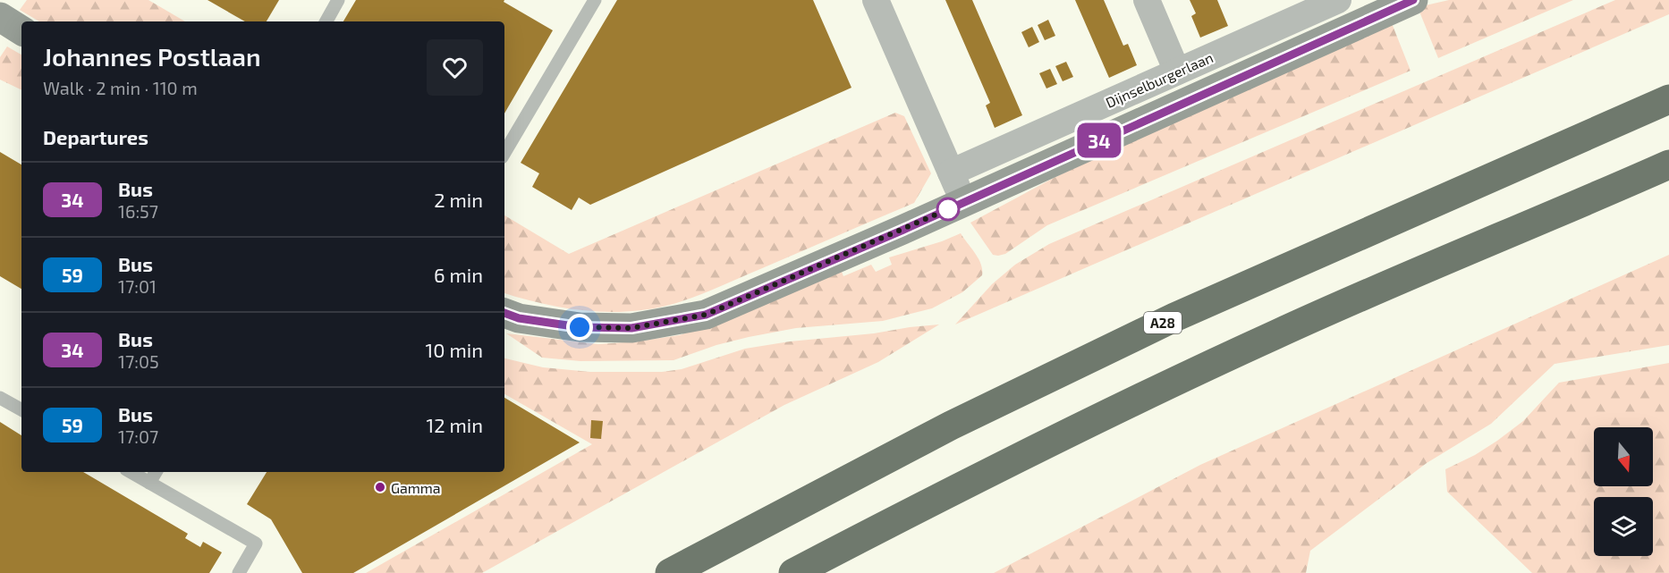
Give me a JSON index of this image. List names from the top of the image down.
{
  "streets": {
    "highway": ["A28"],
    "street": ["Dijnselburgerlaan"]
  },
  "places": ["Gamma"],
  "lines": ["bus line 34"],
  "north": "bottom",
  "page": {
    "on_map": "34",
    "heading": [
      ["Johannes Postlaan", "Walk · 2 min · 110 m"],
      "Departures"
    ],
    "list": [
      {
        "mark": "34",
        "name": "Bus",
        "note": "16:57",
        "value": "2 min"
      },
      {
        "mark": "59",
        "name": "Bus",
        "note": "17:01",
        "value": "6 min"
      },
      {
        "mark": "34",
        "name": "Bus",
        "note": "17:05",
        "value": "10 min"
      },
      {
        "mark": "59",
        "name": "Bus",
        "note": "17:07",
        "value": "12 min"
      }
    ]
  }
}
